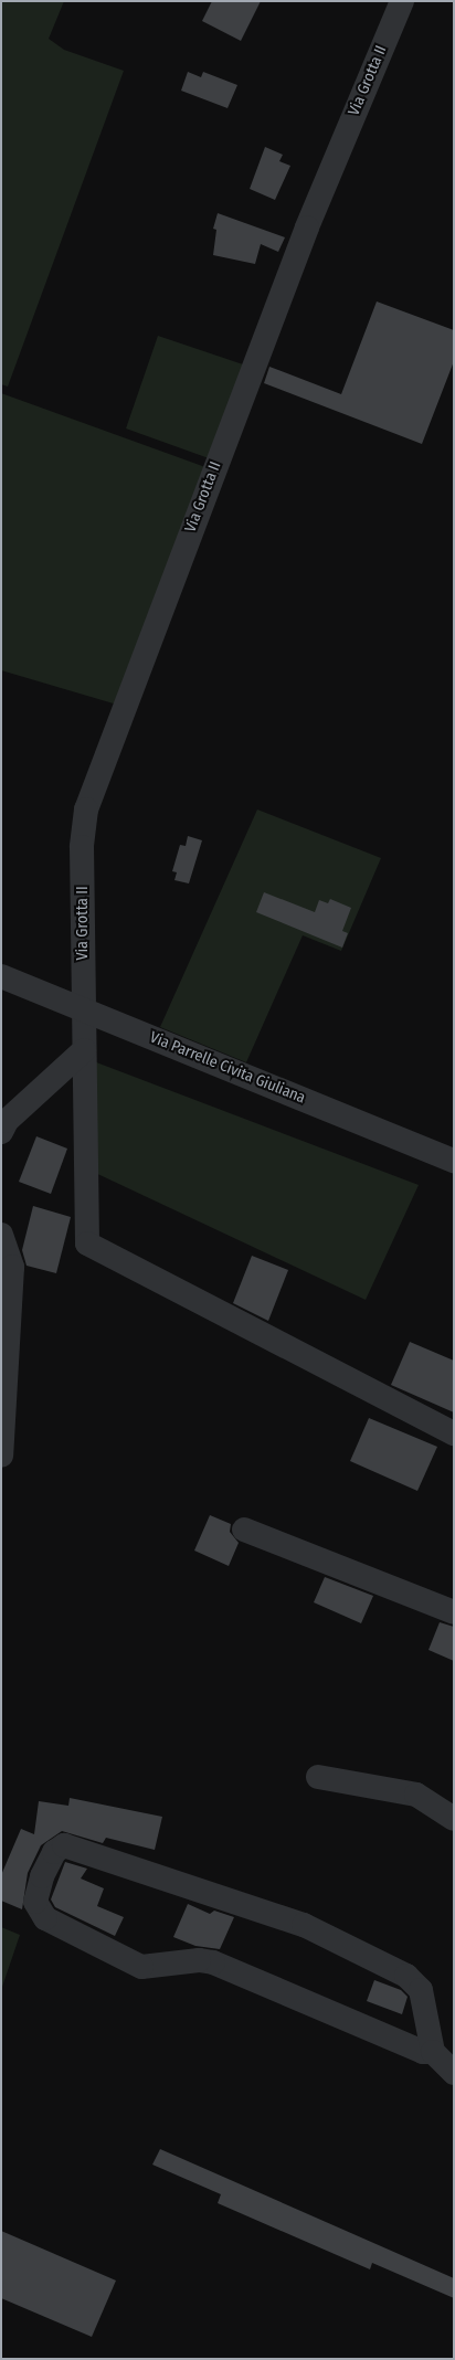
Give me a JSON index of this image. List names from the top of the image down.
{
  "streets": {
    "street": ["Via Grotta II", "Via Parrelle Civita Giuliana"]
  },
  "crossings": [
    ["Via Grotta II", "Via Parrelle Civita Giuliana"]
  ]
}
